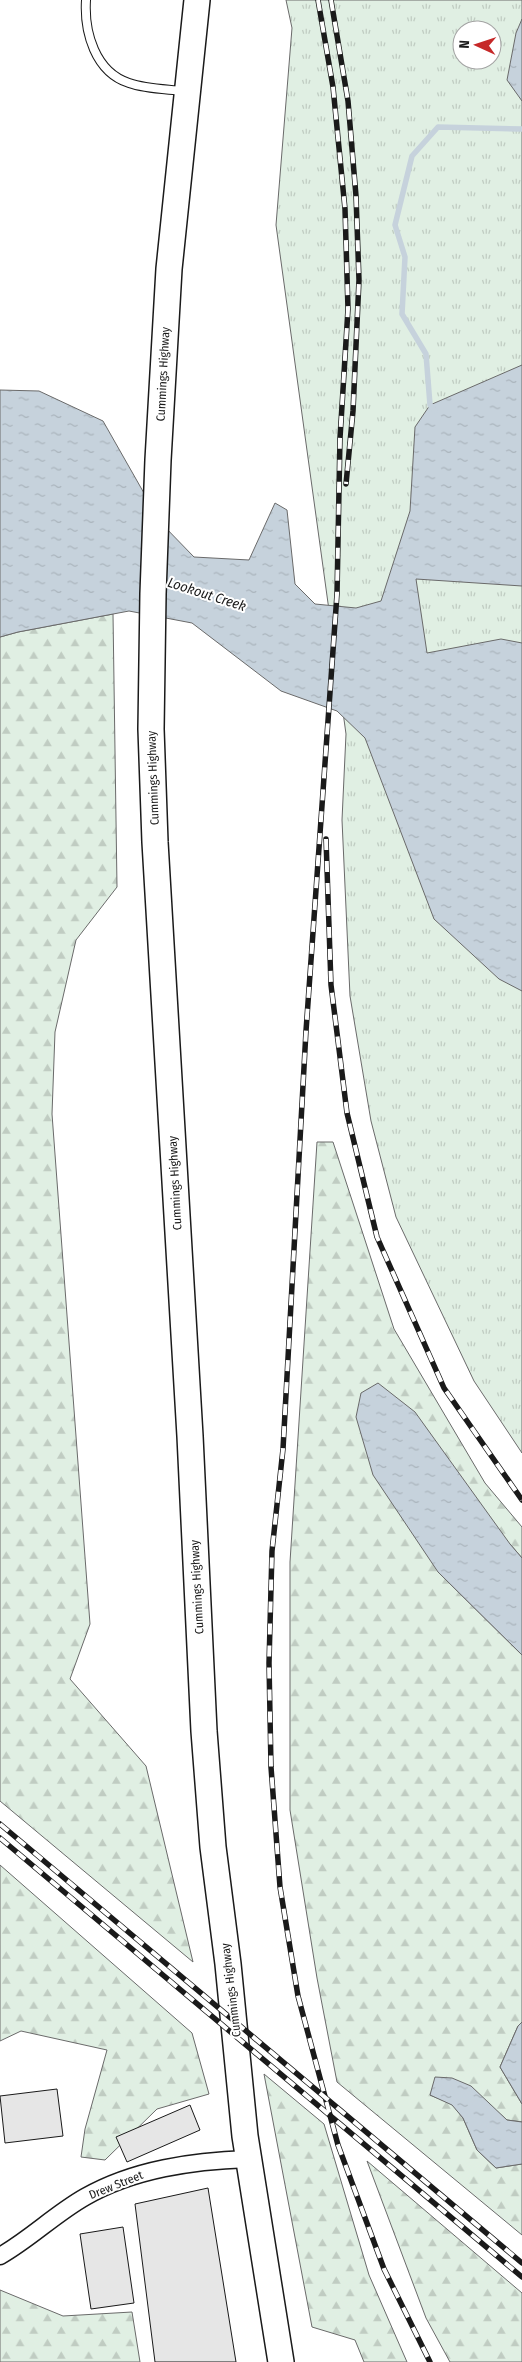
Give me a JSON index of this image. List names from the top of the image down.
{
  "streets": {
    "main road": ["Cummings Highway"],
    "street": ["Drew Street"]
  },
  "crossings": [
    ["Cummings Highway", "Drew Street"]
  ],
  "water": ["Lookout Creek"],
  "north": "left"
}
